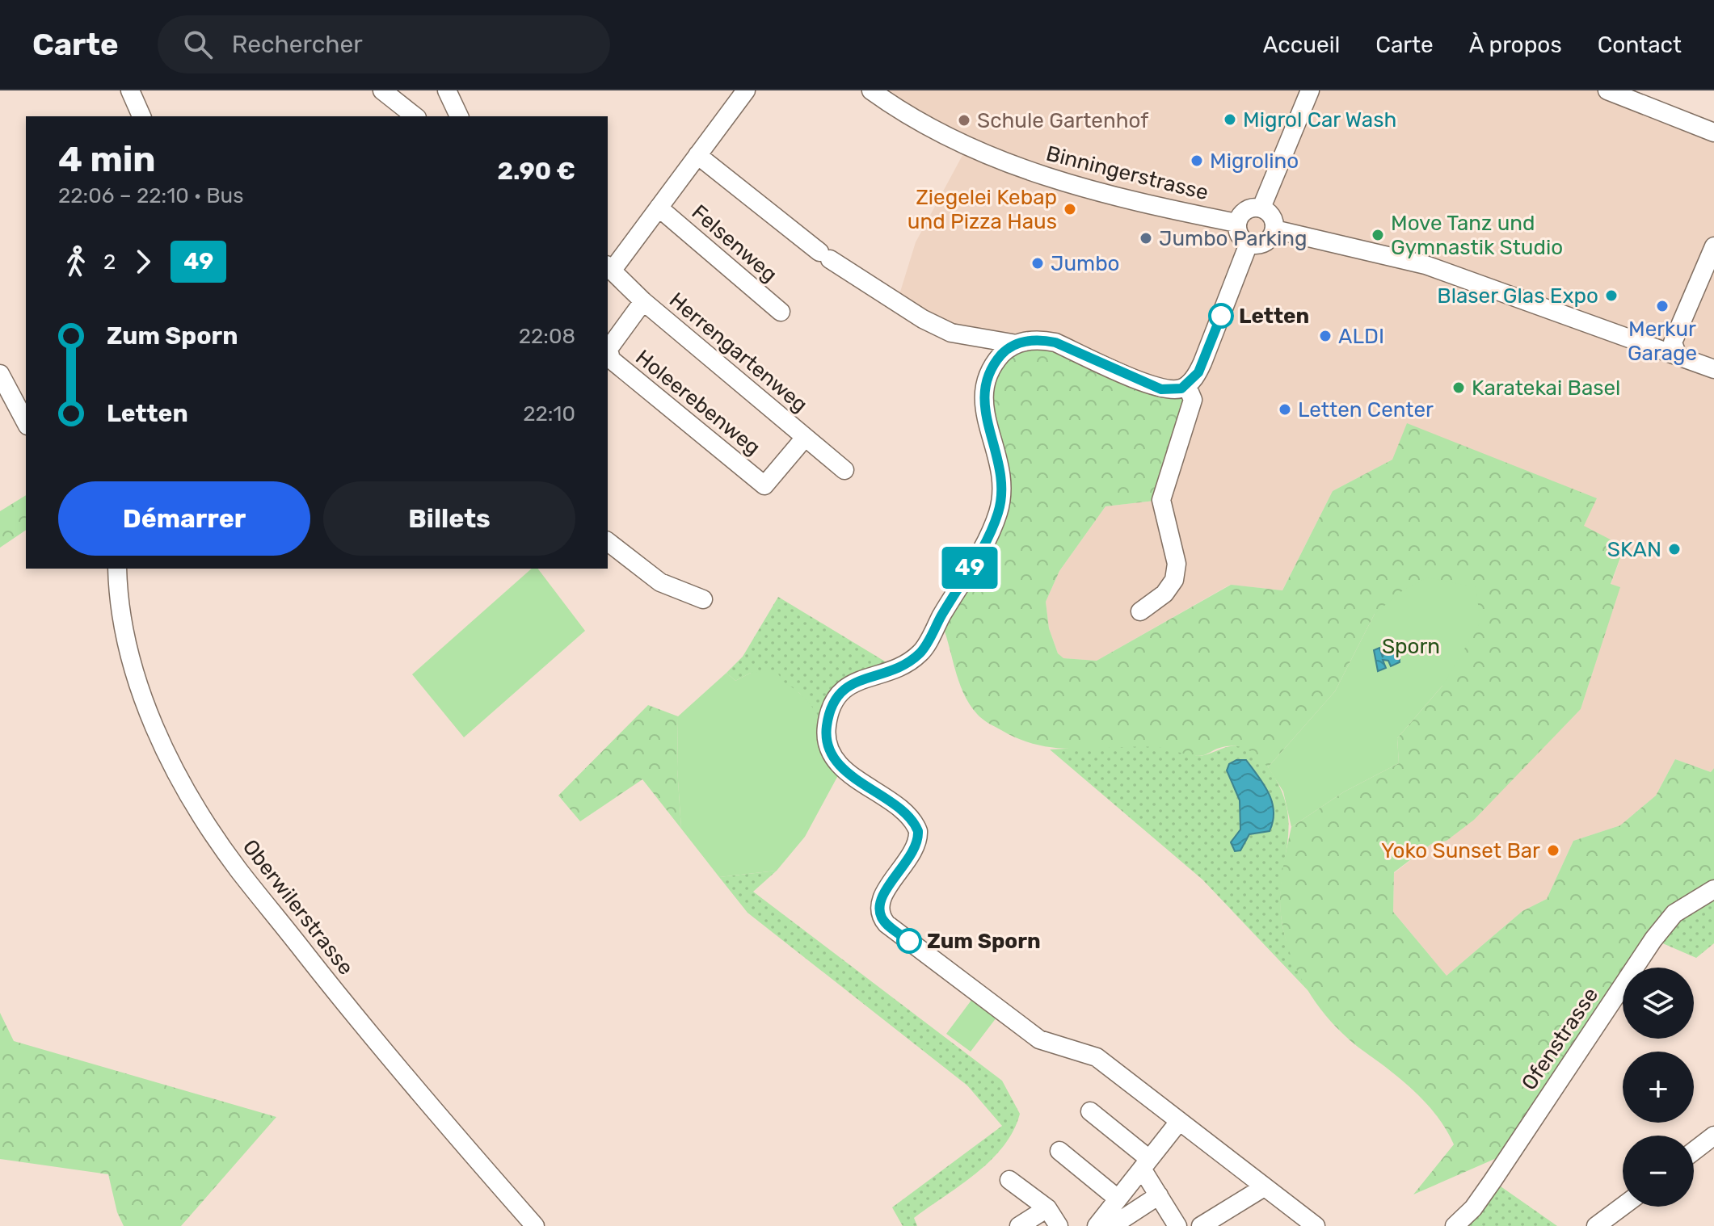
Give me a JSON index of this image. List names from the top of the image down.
{
  "streets": {
    "street": [
      "Binningerstrasse",
      "Felsenweg",
      "Herrengartenweg",
      "Holeerebenweg",
      "Oberwilerstrasse",
      "Ofenstrasse"
    ]
  },
  "crossings": [
    ["Felsenweg", "Herrengartenweg"],
    ["Herrengartenweg", "Holeerebenweg"]
  ],
  "parks": ["Sporn"],
  "places": [
    "Migrol Car Wash",
    "Schule Gartenhof",
    "Migrolino",
    "Ziegelei Kebap und Pizza Haus",
    "Move Tanz und Gymnastik Studio",
    "Jumbo Parking",
    "Jumbo",
    "Blaser Glas Expo",
    "Merkur Garage",
    "Letten",
    "ALDI",
    "Karatekai Basel",
    "Letten Center",
    "SKAN",
    "Yoko Sunset Bar",
    "Zum Sporn"
  ],
  "lines": ["bus line 49"],
  "page": {
    "header": "Carte",
    "search": "Rechercher",
    "nav": [
      "Accueil",
      "Carte",
      "À propos",
      "Contact"
    ],
    "on_map": "49",
    "heading": ["4 min", "22:06 – 22:10 · Bus", "2.90 €"],
    "legs": ["2", "49"],
    "list": [
      {
        "name": "Zum Sporn",
        "value": "22:08"
      },
      {
        "name": "Letten",
        "value": "22:10"
      }
    ],
    "buttons": ["Démarrer", "Billets"],
    "map_buttons": ["+", "−"]
  }
}
